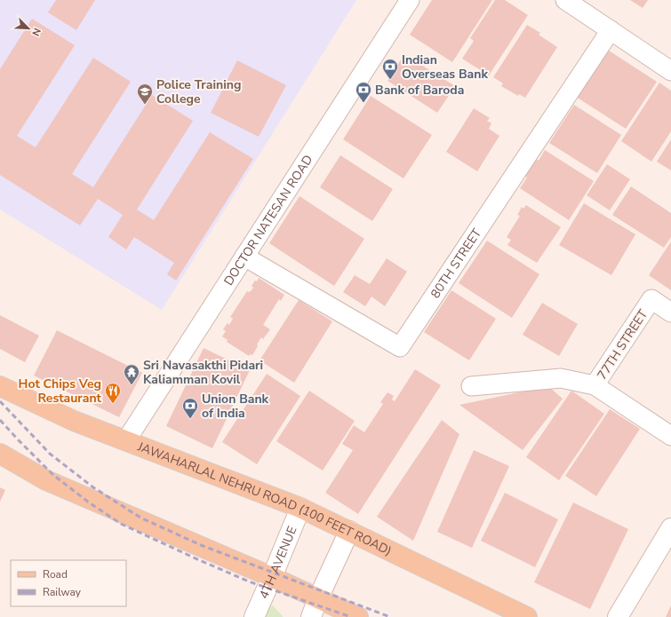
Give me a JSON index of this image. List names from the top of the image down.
{
  "streets": {
    "main road": ["JAWAHARLAL NEHRU ROAD (100 FEET ROAD)", "4TH AVENUE"],
    "street": ["DOCTOR NATESAN ROAD", "80TH STREET", "77TH STREET"]
  },
  "crossings": [
    ["DOCTOR NATESAN ROAD", "80TH STREET"],
    ["DOCTOR NATESAN ROAD", "JAWAHARLAL NEHRU ROAD (100 FEET ROAD)"],
    ["JAWAHARLAL NEHRU ROAD (100 FEET ROAD)", "4TH AVENUE"]
  ],
  "places": {
    "bank": ["Indian Overseas Bank", "Bank of Baroda", "Union Bank of India"],
    "school or university": ["Police Training College"],
    "temple": ["Sri Navasakthi Pidari Kaliamman Kovil"],
    "restaurant": ["Hot Chips Veg Restaurant"]
  },
  "legend": ["Road", "Railway"],
  "north": "bottom right"
}
